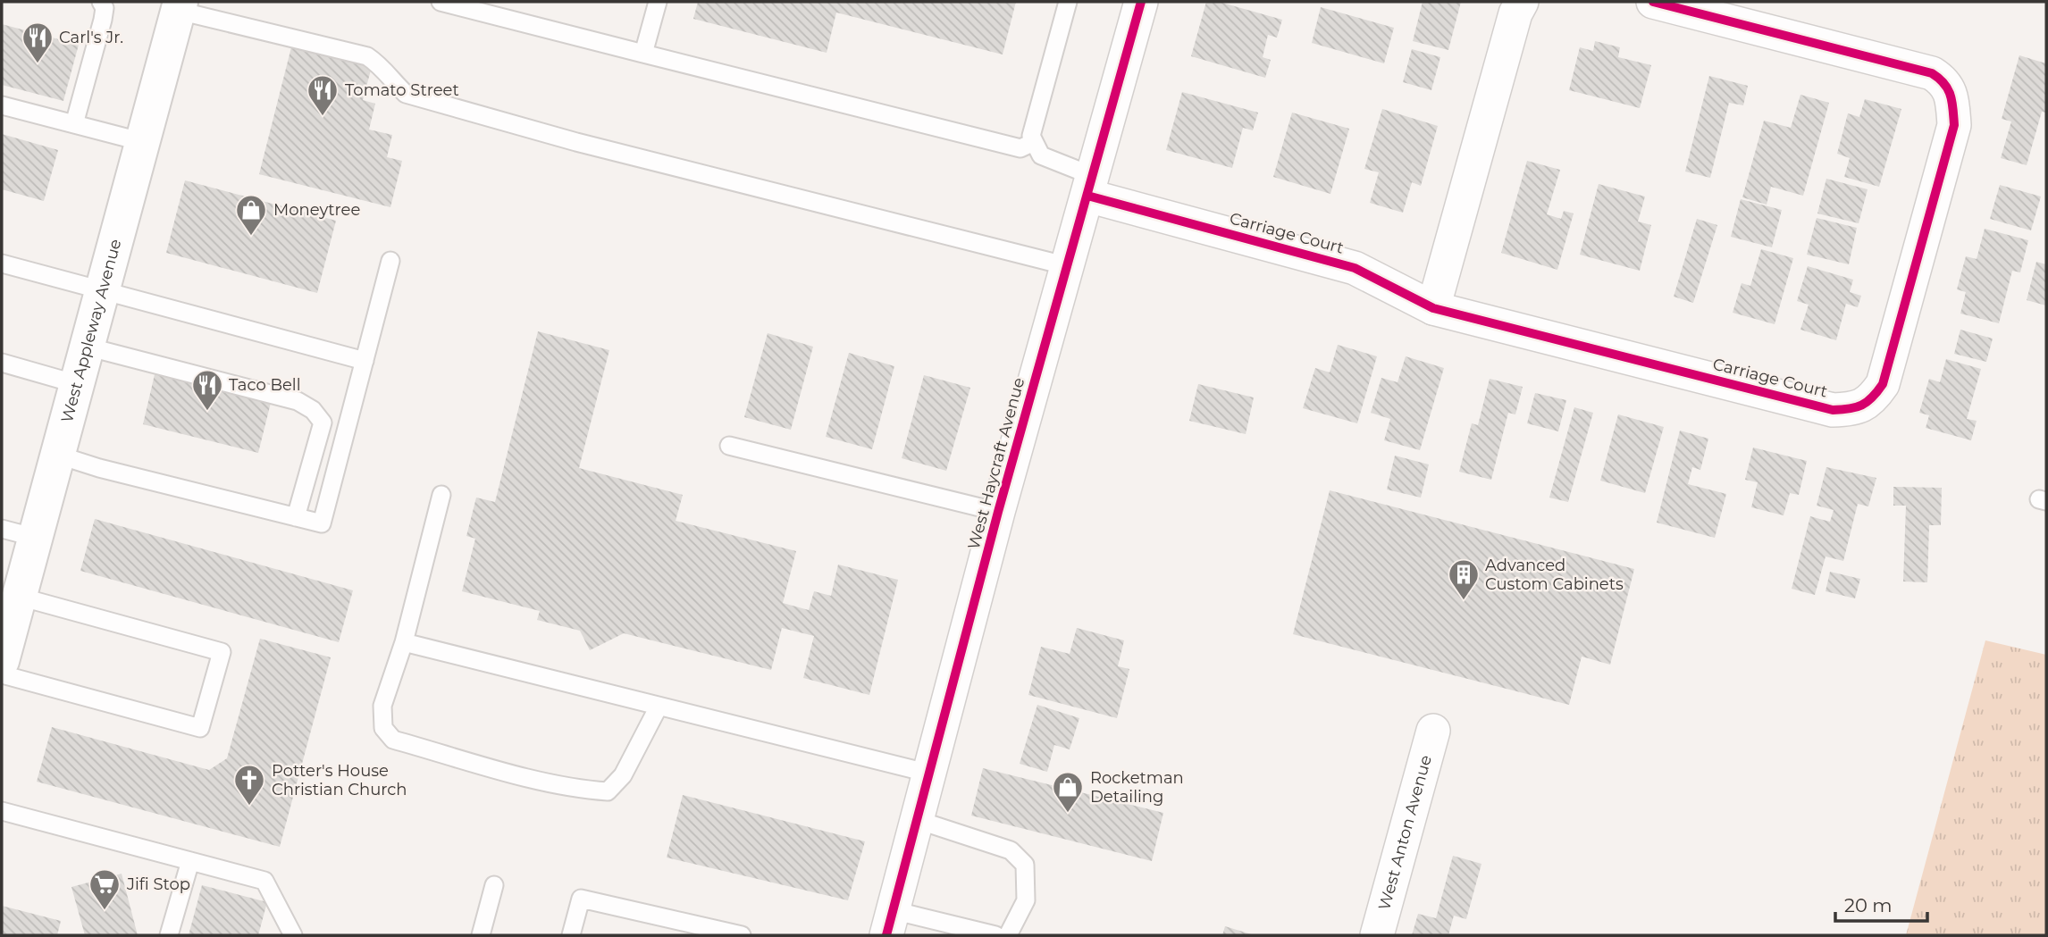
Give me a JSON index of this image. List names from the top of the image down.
{
  "streets": {
    "main road": ["West Appleway Avenue"],
    "street": ["Carriage Court", "West Haycraft Avenue", "West Anton Avenue"]
  },
  "crossings": [
    ["Carriage Court", "West Haycraft Avenue"]
  ],
  "places": {
    "restaurant": ["Carl's Jr.", "Tomato Street", "Taco Bell"],
    "shop": ["Moneytree", "Rocketman Detailing"],
    "building": ["Advanced Custom Cabinets"],
    "church": ["Potter's House Christian Church"],
    "supermarket": ["Jifi Stop"]
  },
  "scale_bar": "20 m"
}
